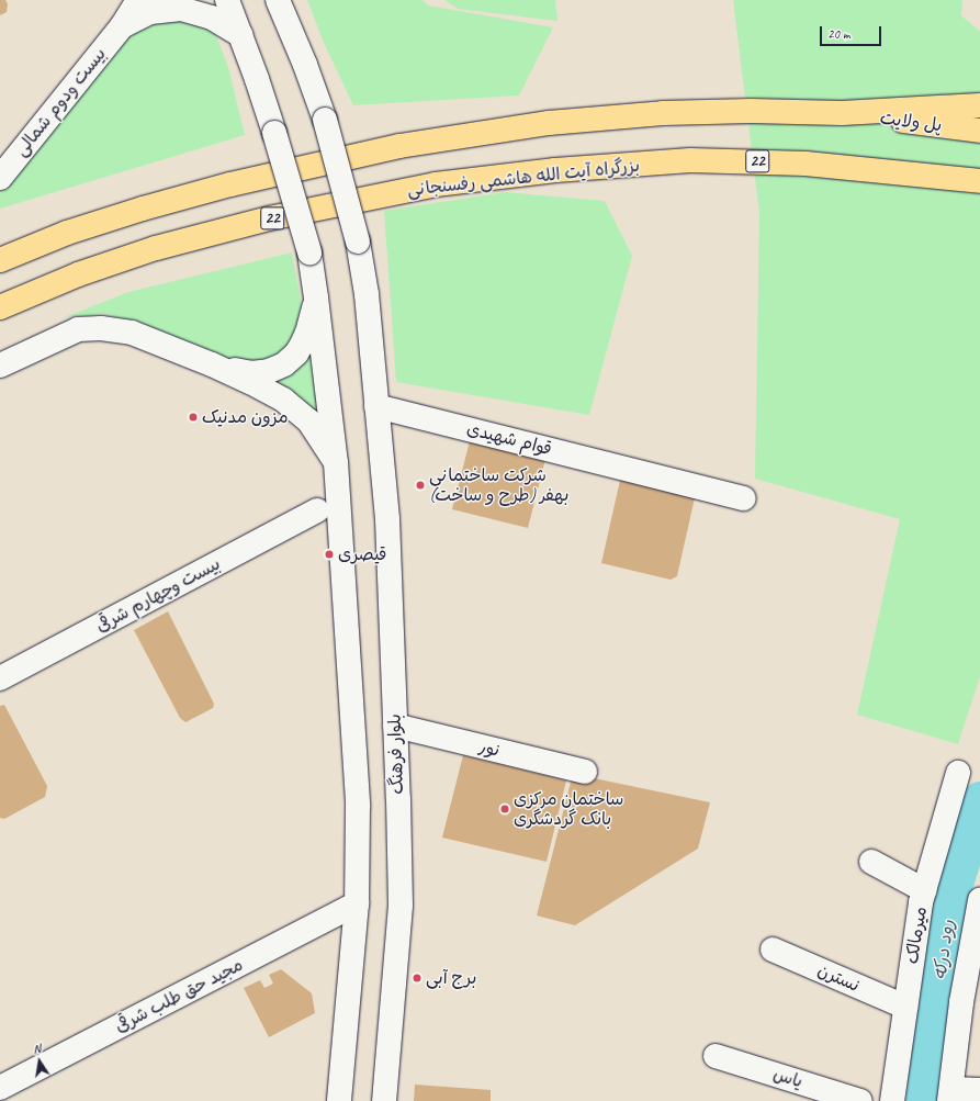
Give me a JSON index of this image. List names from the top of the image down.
{
  "streets": {
    "highway": ["پل ولایت", "22", "بزرگراه آیت الله هاشمی رفسنجانی"],
    "street": [
      "بیست ودوم شمالی",
      "قوام شهیدی",
      "بیست وچهارم شرقی",
      "نور",
      "بلوار فرهنگ",
      "میرمالک",
      "نسترن",
      "مجید حق طلب شرقی",
      "یاس"
    ]
  },
  "crossings": [
    ["پل ولایت", "22"],
    ["قوام شهیدی", "بلوار فرهنگ"],
    ["نور", "بلوار فرهنگ"],
    ["میرمالک", "نسترن"]
  ],
  "water": ["رود درکه"],
  "places": [
    "مزون مدنیک",
    "شرکت ساختمانی بهفر (طرح و ساخت)",
    "قیصری",
    "ساختمان مرکزی بانک گردشگری",
    "برج آبی"
  ],
  "scale_bar": "20 m",
  "north": "top"
}
